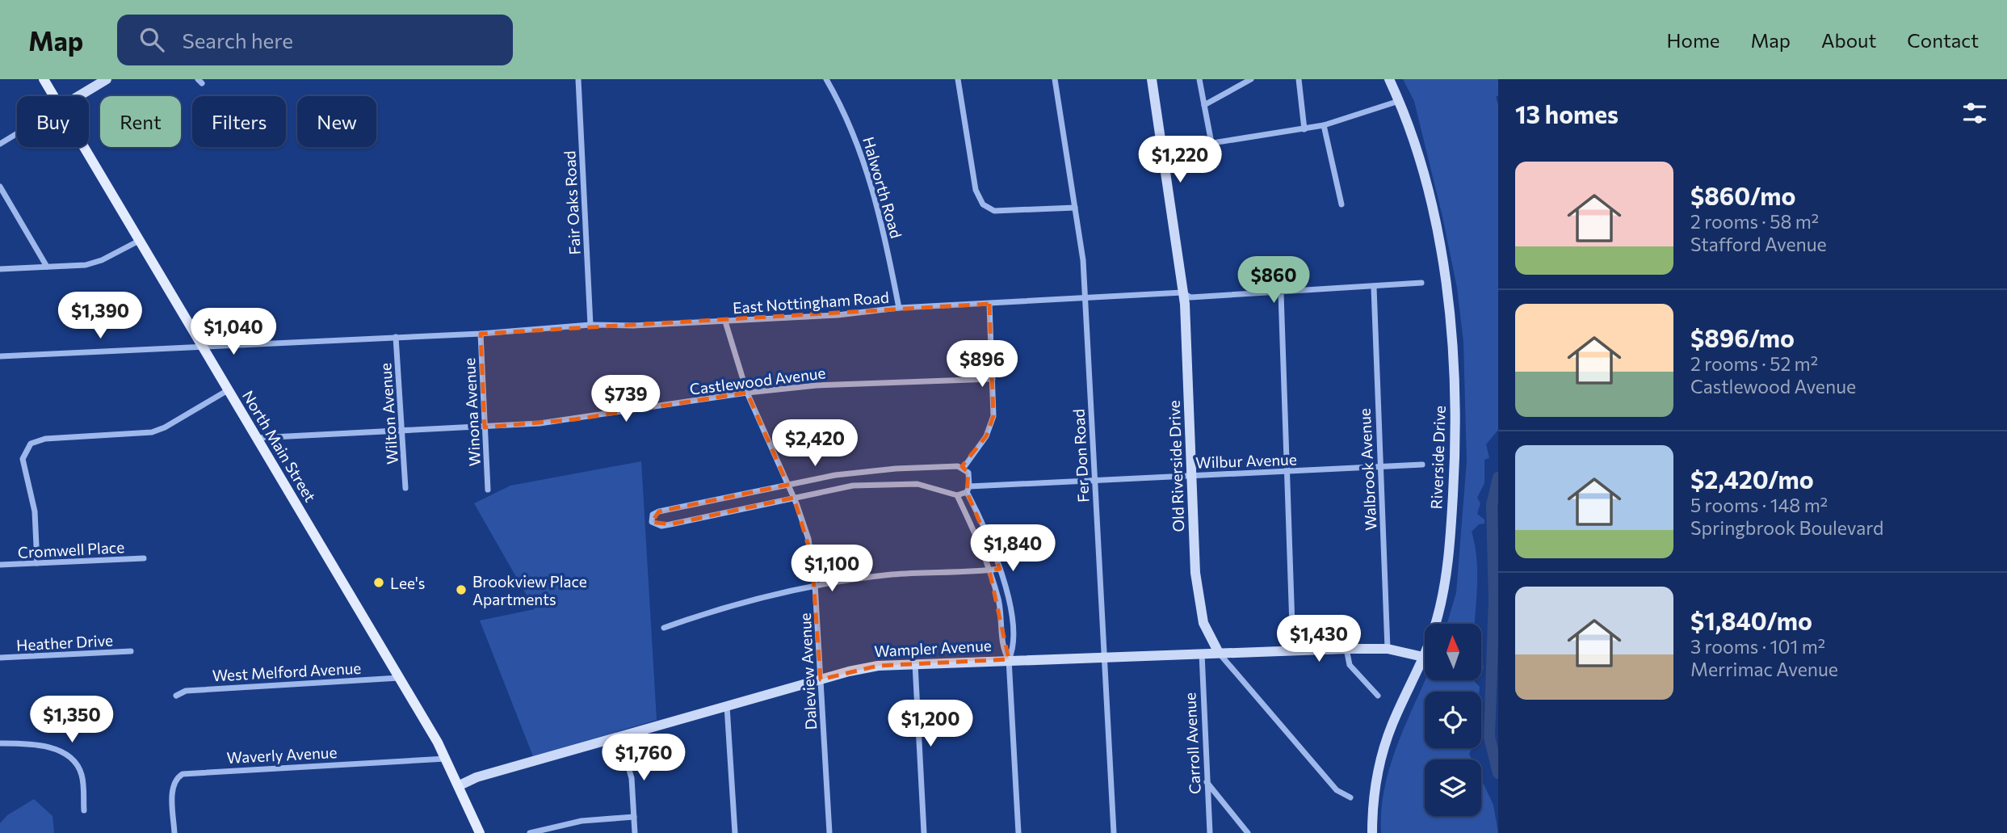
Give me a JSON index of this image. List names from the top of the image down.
{
  "streets": {
    "main road": ["North Main Street"],
    "street": [
      "Halworth Road",
      "Fair Oaks Road",
      "East Nottingham Road",
      "Castlewood Avenue",
      "Winona Avenue",
      "Wilton Avenue",
      "Fer Don Road",
      "Riverside Drive",
      "Wilbur Avenue",
      "Old Riverside Drive",
      "Walbrook Avenue",
      "Cromwell Place",
      "Heather Drive",
      "Wampler Avenue",
      "West Melford Avenue",
      "Daleview Avenue",
      "Carroll Avenue",
      "Waverly Avenue"
    ]
  },
  "crossings": [
    ["Halworth Road", "East Nottingham Road"],
    ["Fair Oaks Road", "East Nottingham Road"],
    ["East Nottingham Road", "Winona Avenue"],
    ["East Nottingham Road", "Wilton Avenue"],
    ["East Nottingham Road", "North Main Street"],
    ["East Nottingham Road", "Fer Don Road"],
    ["East Nottingham Road", "Old Riverside Drive"],
    ["East Nottingham Road", "Walbrook Avenue"],
    ["East Nottingham Road", "Daleview Avenue"],
    ["Castlewood Avenue", "Winona Avenue"],
    ["Castlewood Avenue", "Wilton Avenue"],
    ["Castlewood Avenue", "North Main Street"],
    ["Castlewood Avenue", "Daleview Avenue"],
    ["North Main Street", "Wampler Avenue"],
    ["North Main Street", "West Melford Avenue"],
    ["North Main Street", "Waverly Avenue"],
    ["Fer Don Road", "Wilbur Avenue"],
    ["Fer Don Road", "Wampler Avenue"],
    ["Riverside Drive", "Wampler Avenue"],
    ["Wilbur Avenue", "Old Riverside Drive"],
    ["Wilbur Avenue", "Walbrook Avenue"],
    ["Old Riverside Drive", "Wampler Avenue"],
    ["Walbrook Avenue", "Wampler Avenue"],
    ["Wampler Avenue", "Daleview Avenue"],
    ["Wampler Avenue", "Carroll Avenue"]
  ],
  "places": ["Lee's", "Brookview Place Apartments"],
  "north": "top",
  "page": {
    "header": "Map",
    "search": "Search here",
    "nav": [
      "Home",
      "Map",
      "About",
      "Contact"
    ],
    "heading": "13 homes",
    "chip": [
      "Buy",
      "Rent",
      "Filters",
      "New"
    ],
    "price": [
      "$1,220",
      "$860",
      "$1,390",
      "$1,040",
      "$896",
      "$739",
      "$2,420",
      "$1,840",
      "$1,100",
      "$1,430",
      "$1,350",
      "$1,200",
      "$1,760"
    ],
    "list": [
      {
        "name": "$860/mo",
        "note": "2 rooms · 58 m² · Stafford Avenue"
      },
      {
        "name": "$896/mo",
        "note": "2 rooms · 52 m² · Castlewood Avenue"
      },
      {
        "name": "$2,420/mo",
        "note": "5 rooms · 148 m² · Springbrook Boulevard"
      },
      {
        "name": "$1,840/mo",
        "note": "3 rooms · 101 m² · Merrimac Avenue"
      }
    ]
  }
}
